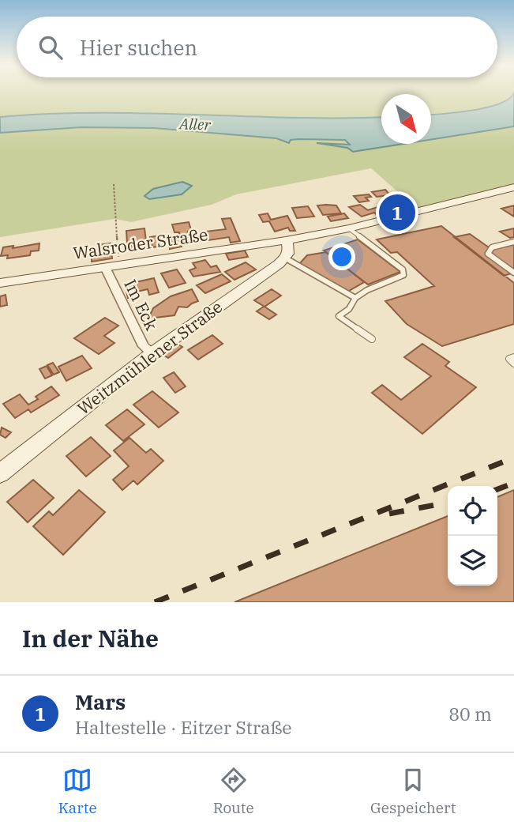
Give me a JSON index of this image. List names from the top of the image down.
{
  "streets": {
    "main road": ["Walsroder Straße", "Weitzmühlener Straße"],
    "street": ["Im Eck"]
  },
  "crossings": [
    ["Walsroder Straße", "Im Eck"],
    ["Im Eck", "Weitzmühlener Straße"]
  ],
  "water": ["Aller"],
  "north": "bottom right",
  "page": {
    "search": "Hier suchen",
    "pins": "1",
    "heading": "In der Nähe",
    "list": [
      {
        "mark": "1",
        "name": "Mars",
        "note": "Haltestelle · Eitzer Straße",
        "value": "80 m"
      }
    ],
    "nav": ["Karte", "Route", "Gespeichert"]
  }
}
